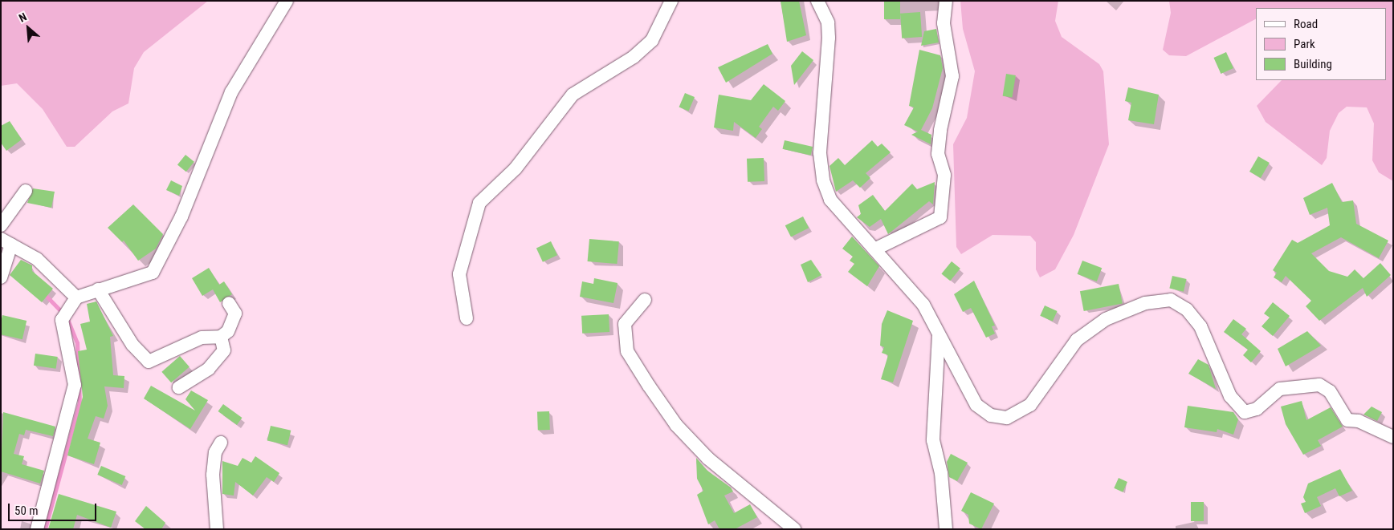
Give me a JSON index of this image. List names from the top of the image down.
{
  "legend": ["Road", "Park", "Building"],
  "scale_bar": "50 m",
  "north": "top left"
}
